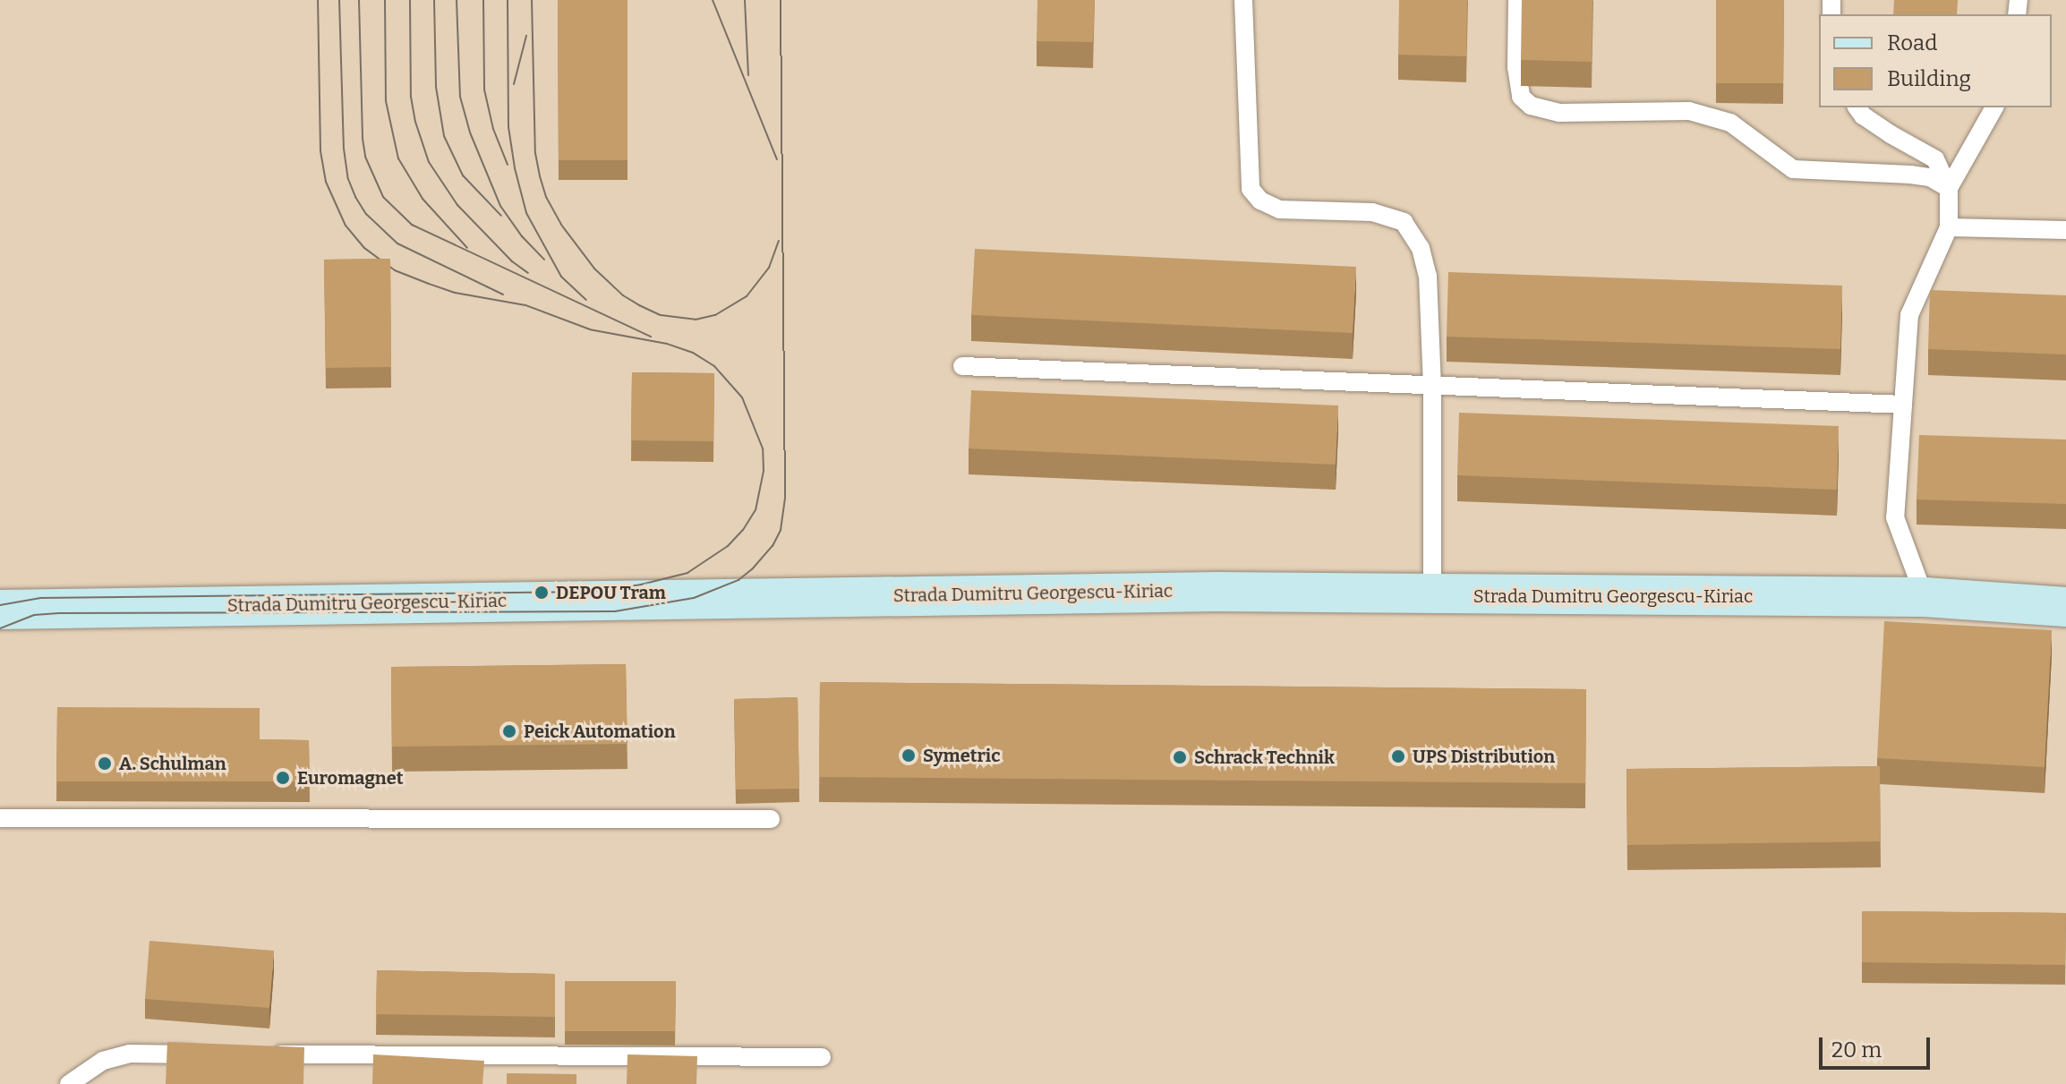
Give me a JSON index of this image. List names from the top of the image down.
{
  "streets": {
    "main road": ["Strada Dumitru Georgescu-Kiriac"]
  },
  "places": [
    "DEPOU Tram",
    "Peick Automation",
    "Symetric",
    "UPS Distribution",
    "Schrack Technik",
    "A. Schulman",
    "Euromagnet"
  ],
  "legend": ["Road", "Building"],
  "scale_bar": "20 m"
}
